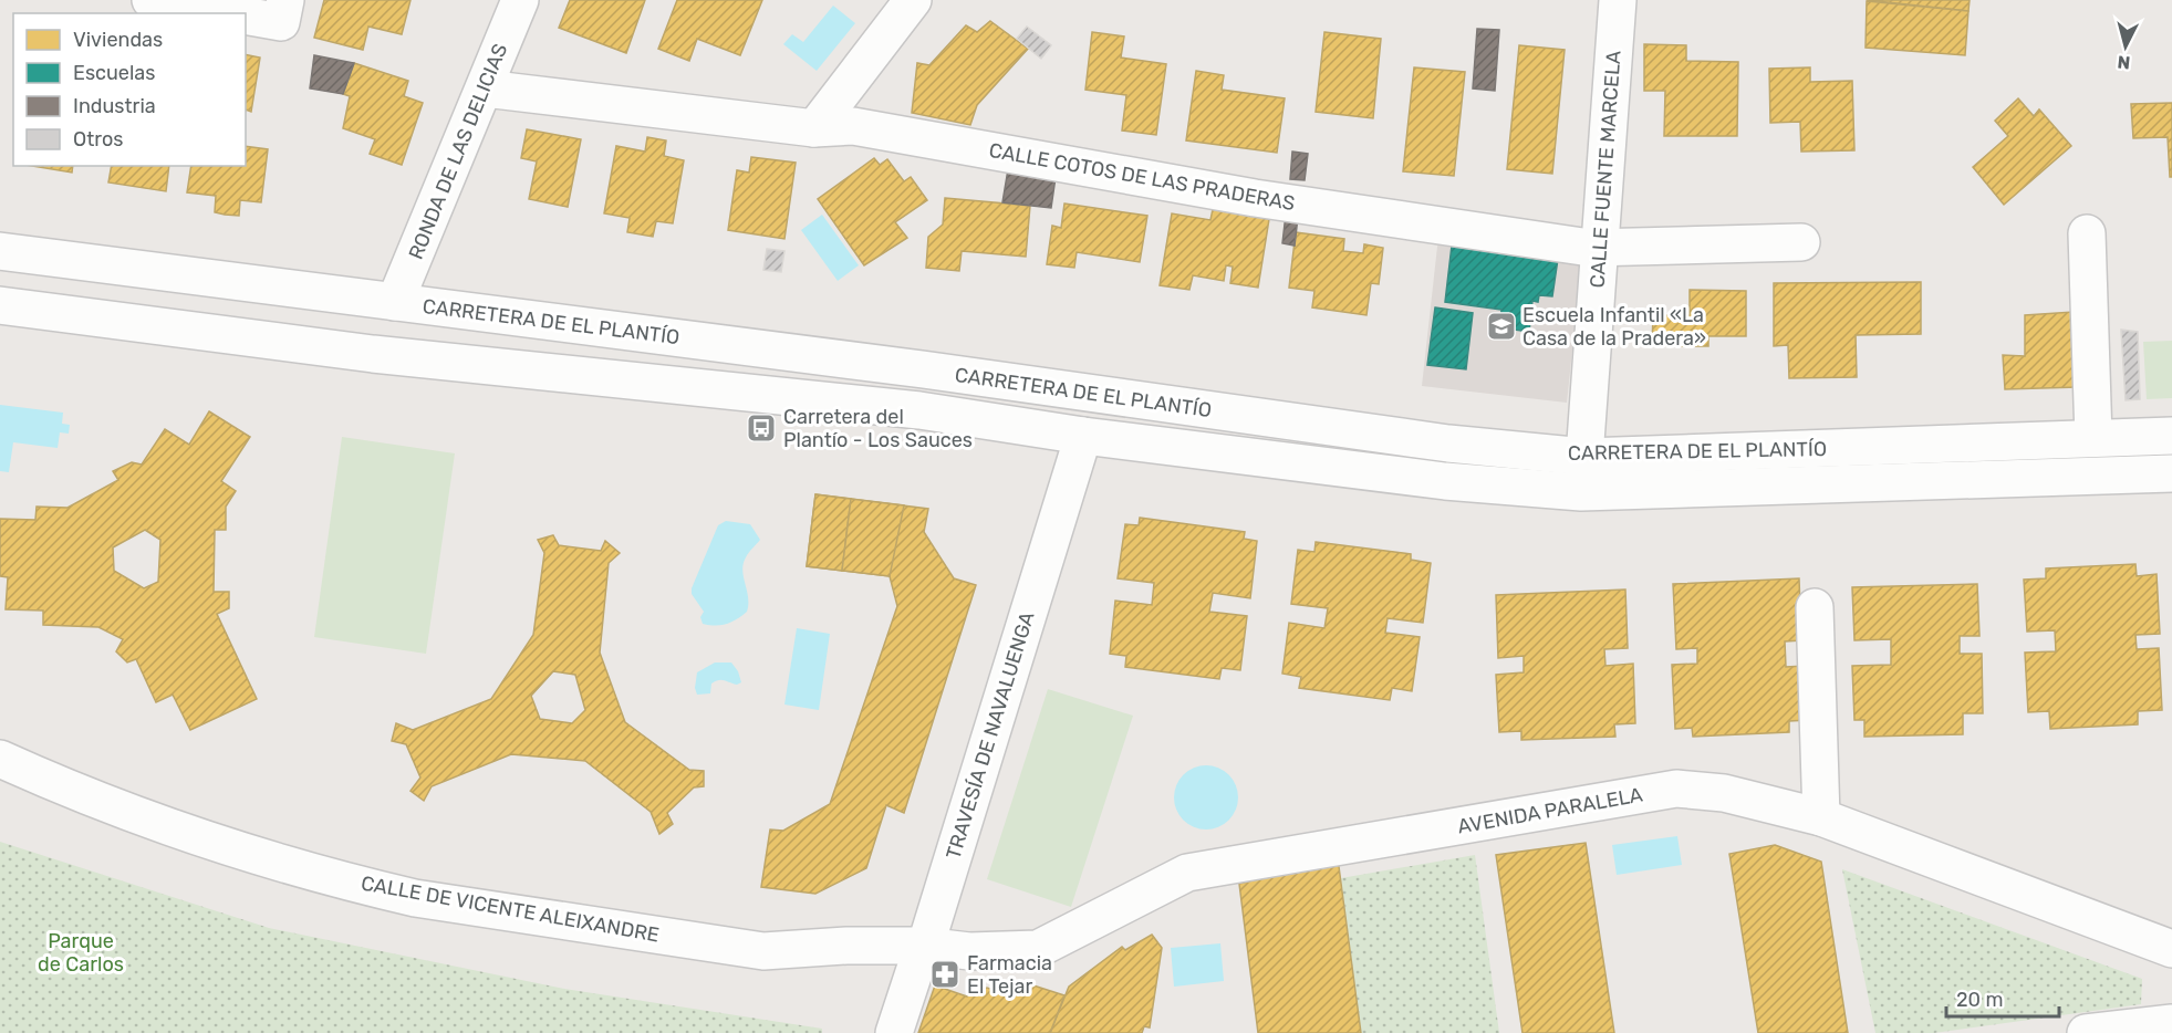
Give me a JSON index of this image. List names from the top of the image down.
{
  "streets": {
    "street": [
      "RONDA DE LAS DELICIAS",
      "CALLE FUENTE MARCELA",
      "CALLE COTOS DE LAS PRADERAS",
      "CARRETERA DE EL PLANTÍO",
      "TRAVESÍA DE NAVALUENGA",
      "AVENIDA PARALELA",
      "CALLE DE VICENTE ALEIXANDRE"
    ]
  },
  "crossings": [
    ["RONDA DE LAS DELICIAS", "CALLE COTOS DE LAS PRADERAS"],
    ["RONDA DE LAS DELICIAS", "CARRETERA DE EL PLANTÍO"],
    ["CALLE FUENTE MARCELA", "CALLE COTOS DE LAS PRADERAS"],
    ["CALLE FUENTE MARCELA", "CARRETERA DE EL PLANTÍO"],
    ["CARRETERA DE EL PLANTÍO", "TRAVESÍA DE NAVALUENGA"],
    ["TRAVESÍA DE NAVALUENGA", "AVENIDA PARALELA"],
    ["TRAVESÍA DE NAVALUENGA", "CALLE DE VICENTE ALEIXANDRE"],
    ["AVENIDA PARALELA", "CALLE DE VICENTE ALEIXANDRE"]
  ],
  "parks": ["Parque de Carlos"],
  "places": {
    "school or university": ["Escuela Infantil «La Casa de la Pradera»"],
    "bus stop": ["Carretera del Plantío - Los Sauces"],
    "pharmacy": ["Farmacia El Tejar"]
  },
  "legend": [
    "Viviendas",
    "Escuelas",
    "Industria",
    "Otros"
  ],
  "scale_bar": "20 m",
  "north": "bottom"
}
